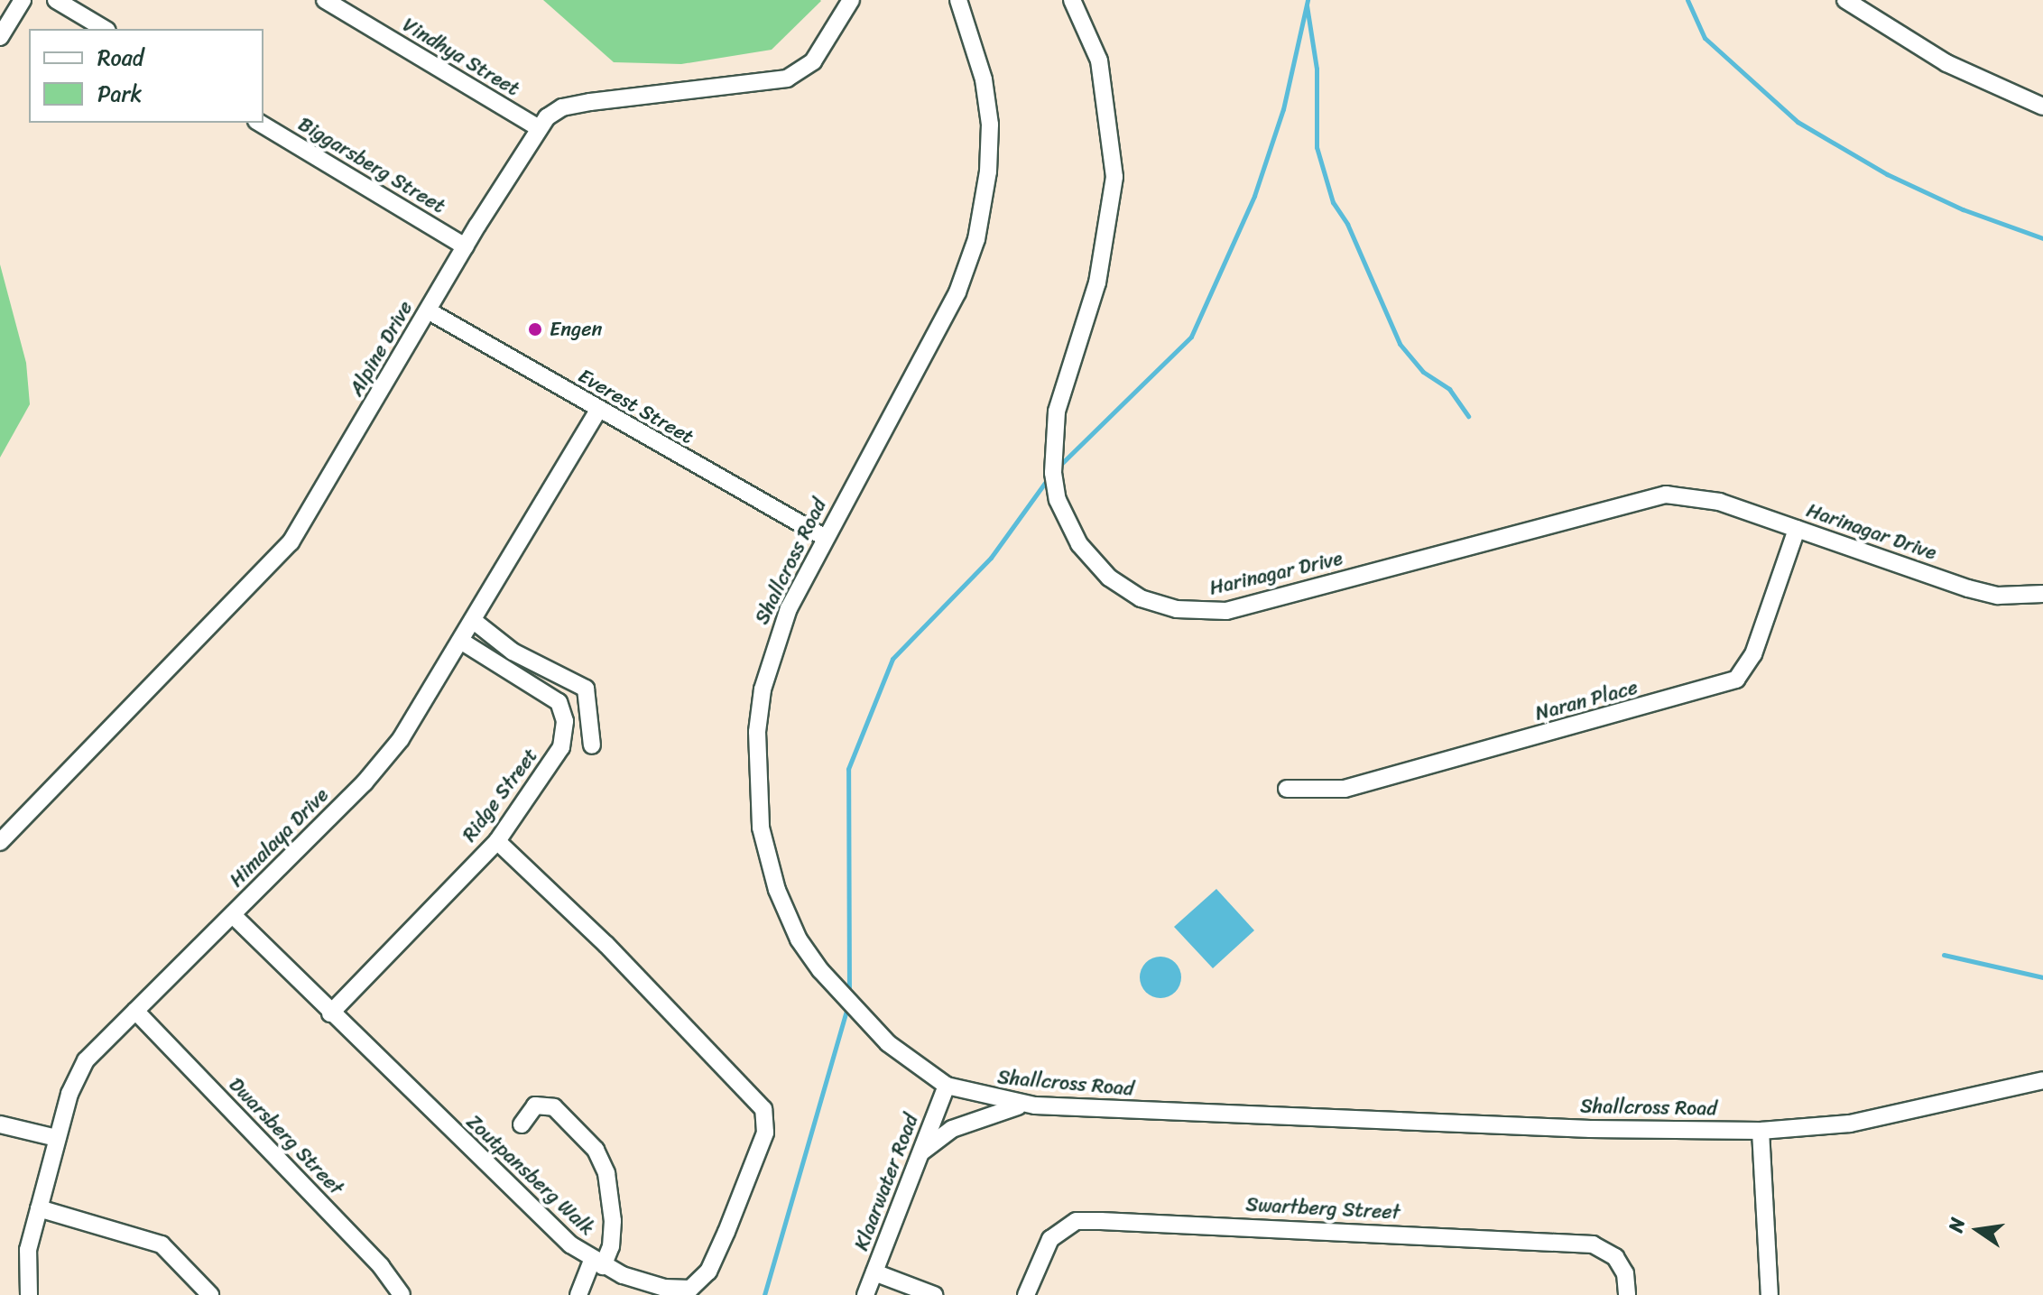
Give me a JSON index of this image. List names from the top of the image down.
{
  "streets": {
    "street": [
      "Vindhya Street",
      "Biggarsberg Street",
      "Alpine Drive",
      "Everest Street",
      "Harinagar Drive",
      "Shallcross Road",
      "Naran Place",
      "Ridge Street",
      "Himalaya Drive",
      "Dwarsberg Street",
      "Zoutpansberg Walk",
      "Klaarwater Road",
      "Swartberg Street"
    ]
  },
  "crossings": [
    ["Vindhya Street", "Alpine Drive"],
    ["Biggarsberg Street", "Alpine Drive"],
    ["Alpine Drive", "Everest Street"],
    ["Everest Street", "Shallcross Road"],
    ["Everest Street", "Himalaya Drive"],
    ["Harinagar Drive", "Naran Place"],
    ["Shallcross Road", "Klaarwater Road"],
    ["Ridge Street", "Himalaya Drive"],
    ["Ridge Street", "Zoutpansberg Walk"],
    ["Himalaya Drive", "Dwarsberg Street"],
    ["Himalaya Drive", "Zoutpansberg Walk"]
  ],
  "places": ["Engen"],
  "legend": ["Road", "Park"],
  "north": "left"
}
